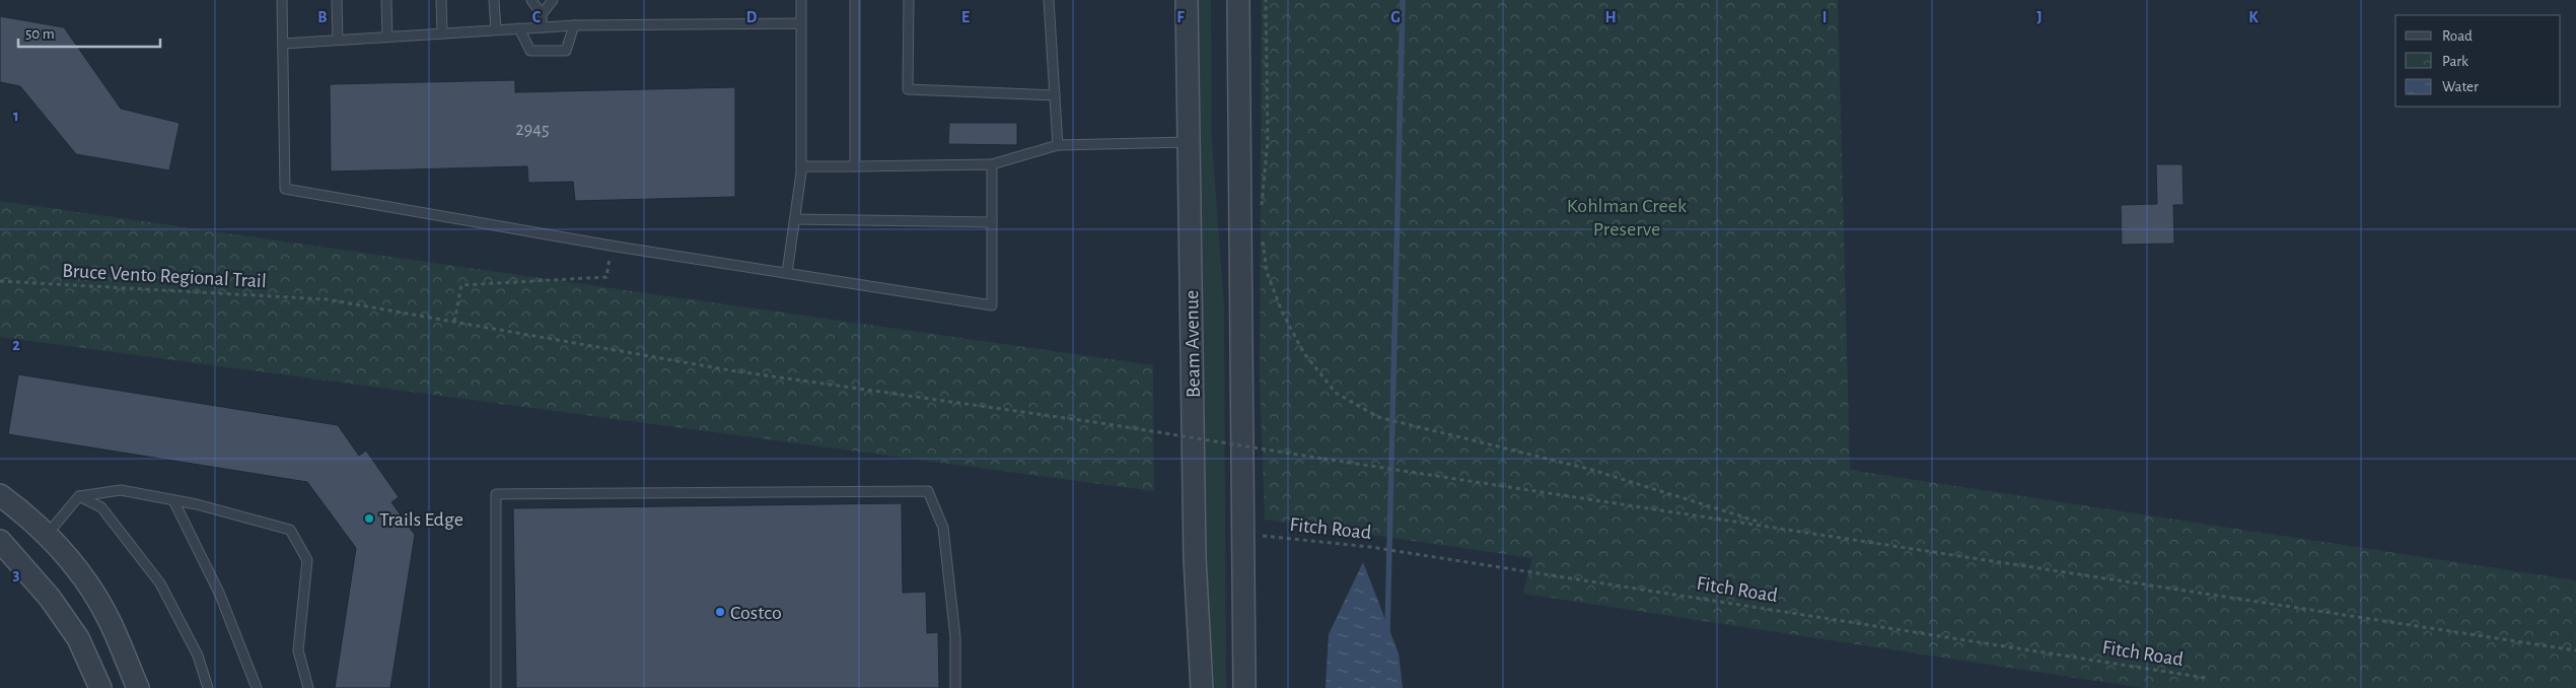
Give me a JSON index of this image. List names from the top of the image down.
{
  "streets": {
    "street": ["Beam Avenue"],
    "path": ["Bruce Vento Regional Trail", "Fitch Road"]
  },
  "parks": ["Kohlman Creek Preserve"],
  "places": ["Trails Edge", "Costco"],
  "house_numbers": ["2945"],
  "legend": ["Road", "Park", "Water"],
  "scale_bar": "50 m",
  "grid": {
    "columns": [
      "B",
      "C",
      "D",
      "E",
      "F",
      "G",
      "H",
      "I",
      "J",
      "K"
    ],
    "rows": ["1", "2", "3"]
  }
}
